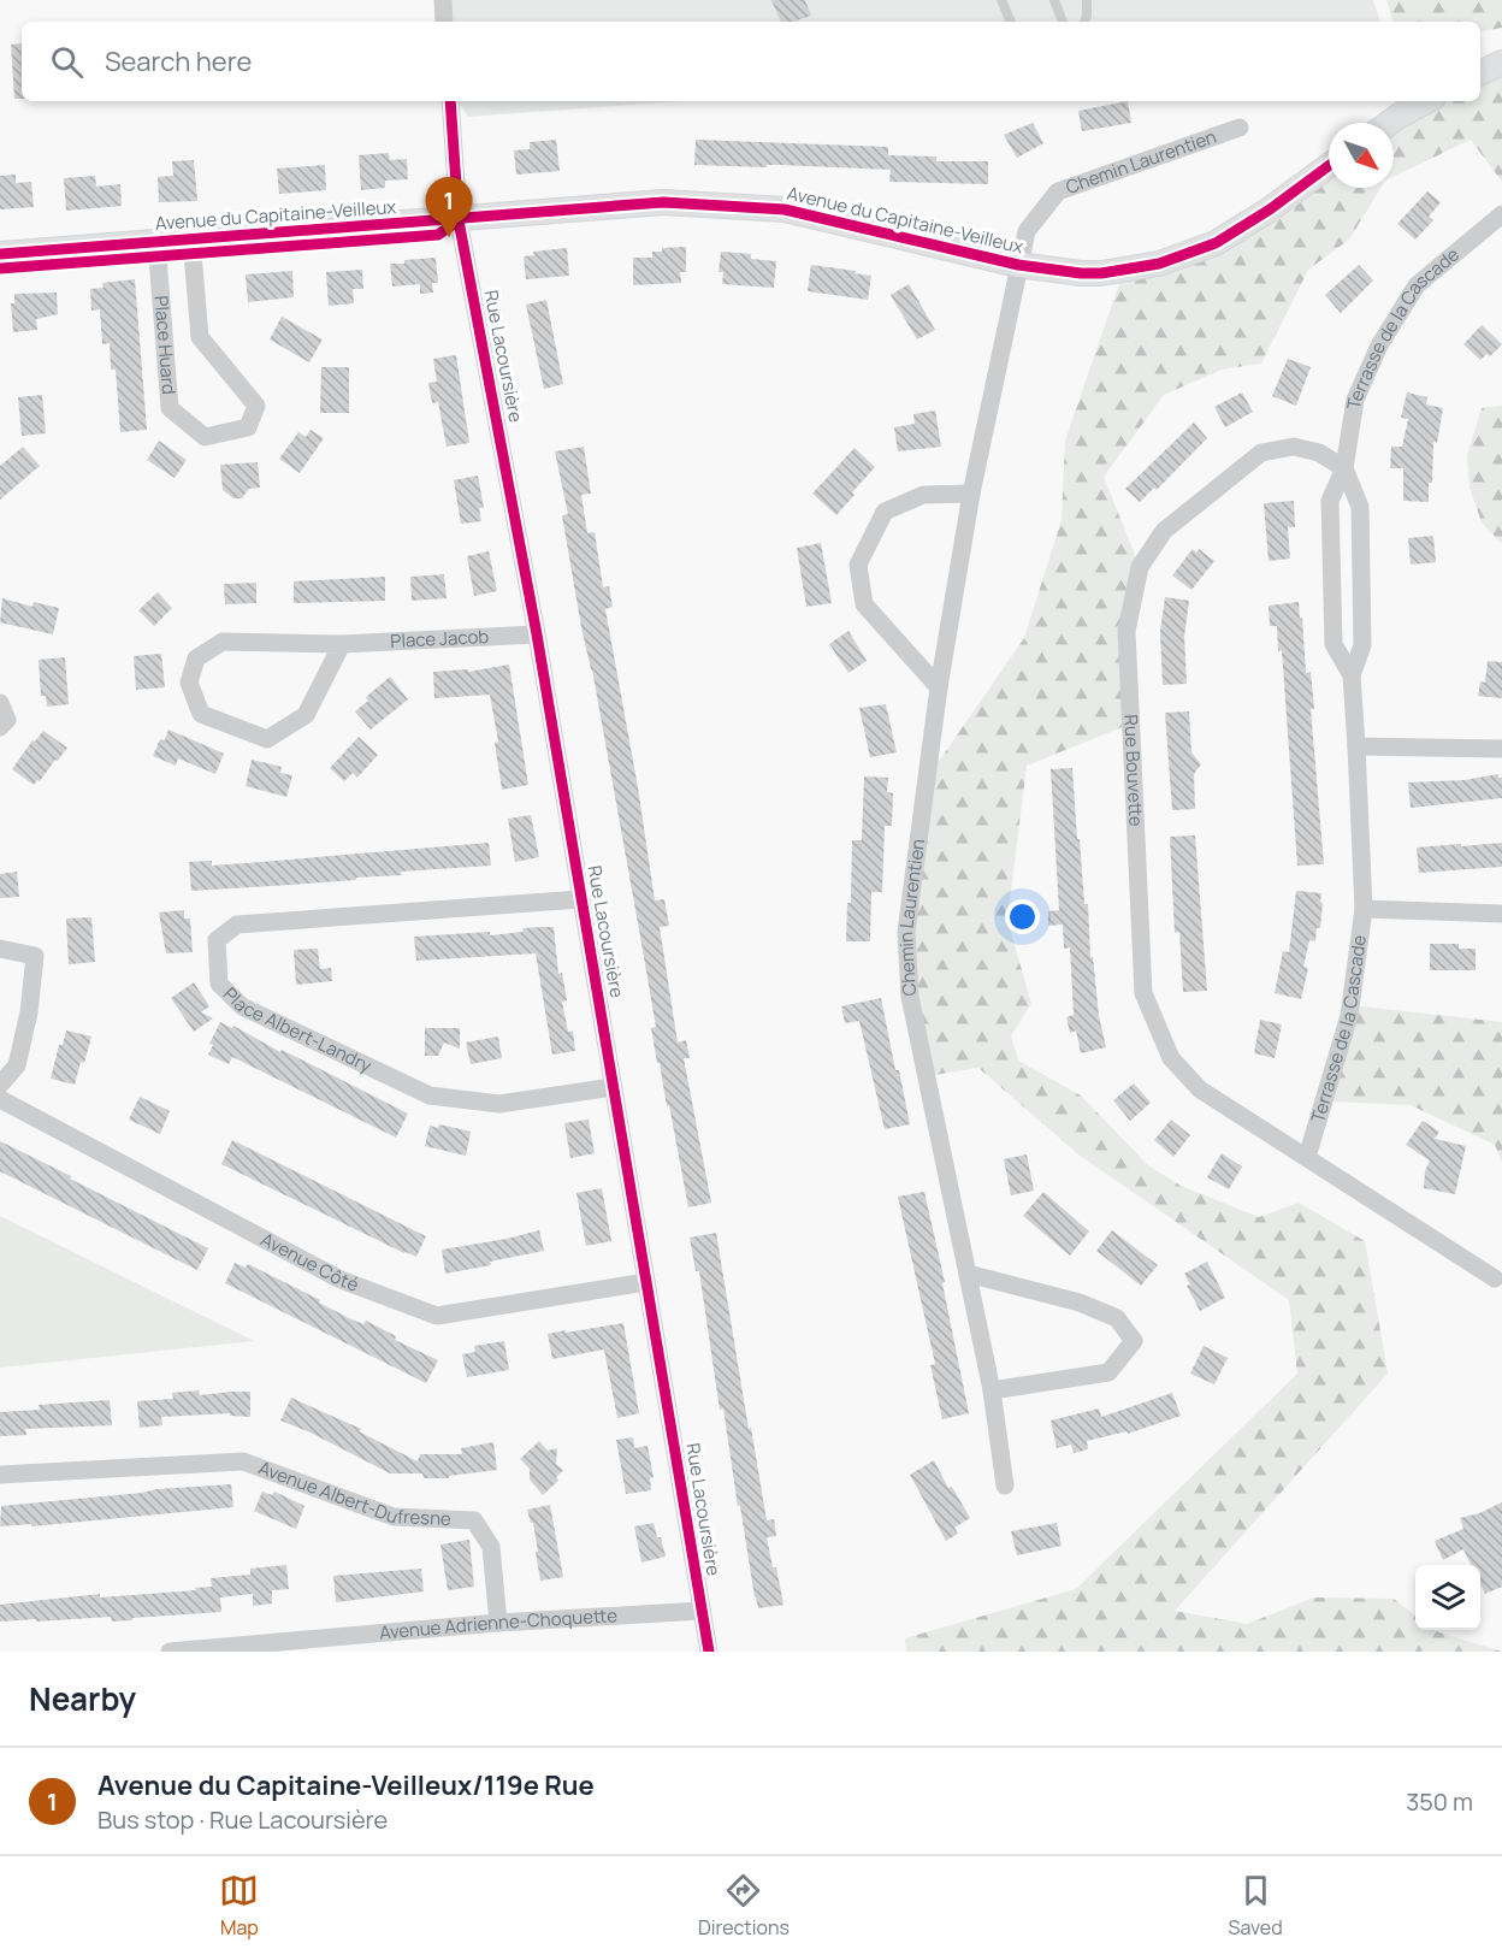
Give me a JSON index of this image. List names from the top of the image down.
{
  "streets": {
    "street": [
      "Chemin Laurentien",
      "Avenue du Capitaine-Veilleux",
      "Terrasse de la Cascade",
      "Place Huard",
      "Rue Lacoursière",
      "Place Jacob",
      "Rue Bouvette",
      "Place Albert-Landry",
      "Avenue Côté",
      "Avenue Albert-Dufresne",
      "Avenue Adrienne-Choquette"
    ]
  },
  "crossings": [
    ["Chemin Laurentien", "Avenue du Capitaine-Veilleux"],
    ["Avenue du Capitaine-Veilleux", "Place Huard"],
    ["Avenue du Capitaine-Veilleux", "Rue Lacoursière"],
    ["Terrasse de la Cascade", "Rue Bouvette"],
    ["Rue Lacoursière", "Place Jacob"],
    ["Rue Lacoursière", "Place Albert-Landry"],
    ["Rue Lacoursière", "Avenue Côté"],
    ["Rue Lacoursière", "Avenue Adrienne-Choquette"],
    ["Avenue Albert-Dufresne", "Avenue Adrienne-Choquette"]
  ],
  "north": "bottom right",
  "page": {
    "search": "Search here",
    "pins": "1",
    "heading": "Nearby",
    "list": [
      {
        "mark": "1",
        "name": "Avenue du Capitaine-Veilleux/119e Rue",
        "note": "Bus stop · Rue Lacoursière",
        "value": "350 m"
      }
    ],
    "nav": ["Map", "Directions", "Saved"]
  }
}
